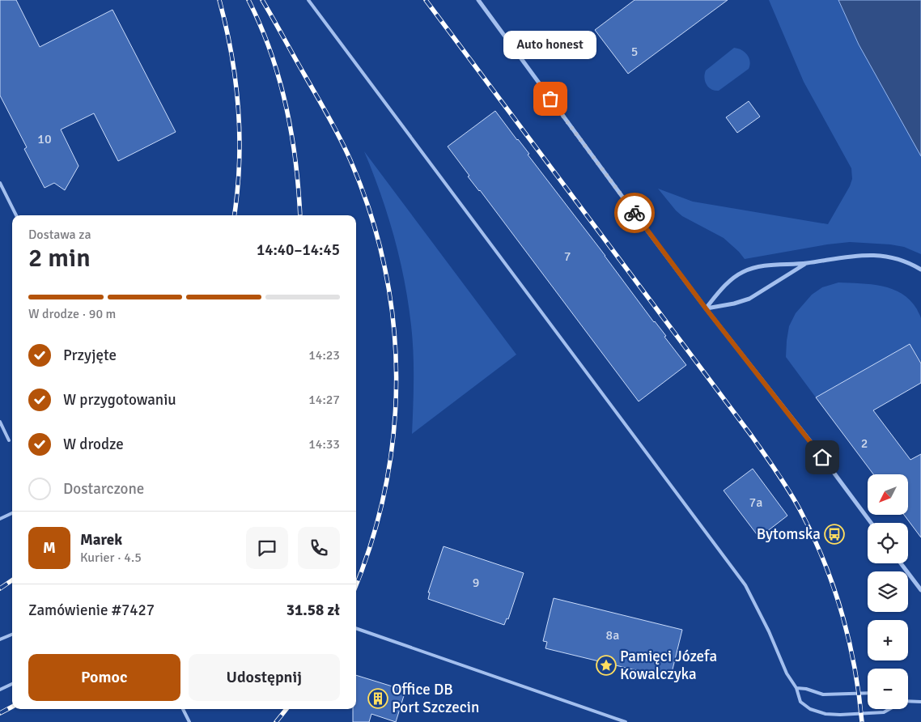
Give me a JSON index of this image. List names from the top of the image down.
{
  "places": {
    "other": ["Auto honest"],
    "bus stop": ["Bytomska"],
    "place": ["Pamięci Józefa Kowalczyka"],
    "building": ["Office DB Port Szczecin"]
  },
  "house_numbers": [
    "5",
    "10",
    "7",
    "2",
    "7a",
    "9",
    "8a"
  ],
  "north": "bottom left",
  "page": {
    "bubble": "Auto honest",
    "heading": ["2 min", "Dostawa za", "14:40–14:45"],
    "panel": [
      "Marek",
      "Kurier · 4.5",
      "Zamówienie #7427",
      "31.58 zł"
    ],
    "bar": "W drodze · 90 m",
    "list": [
      ["Przyjęte", "14:23"],
      ["W przygotowaniu", "14:27"],
      ["W drodze", "14:33"],
      "Dostarczone"
    ],
    "map_buttons": ["+", "−"],
    "round": "M",
    "buttons": ["Pomoc", "Udostępnij"]
  }
}
